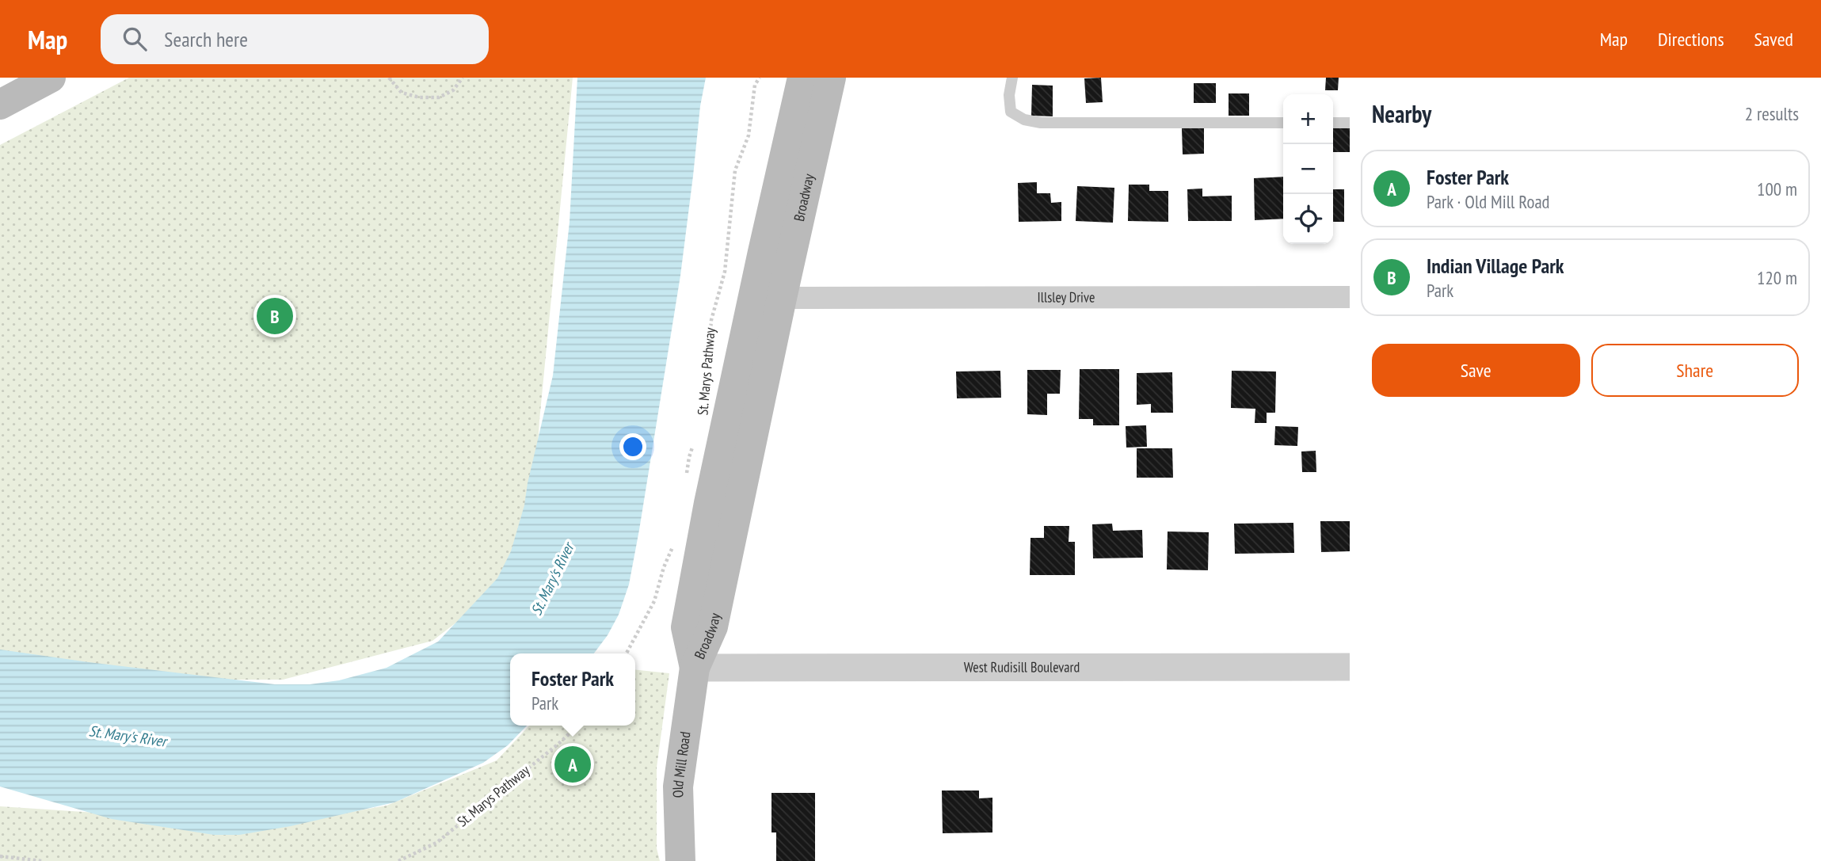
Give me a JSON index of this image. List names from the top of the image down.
{
  "streets": {
    "main road": ["Broadway", "Old Mill Road"],
    "street": ["Illsley Drive", "West Rudisill Boulevard"],
    "path": ["St. Marys Pathway"]
  },
  "crossings": [
    ["Broadway", "Illsley Drive"],
    ["Broadway", "West Rudisill Boulevard"],
    ["Broadway", "Old Mill Road"],
    ["West Rudisill Boulevard", "Old Mill Road"]
  ],
  "water": ["St. Mary's River"],
  "page": {
    "header": "Map",
    "search": "Search here",
    "nav": ["Map", "Directions", "Saved"],
    "heading": ["Nearby", "2 results"],
    "map_buttons": ["+", "−"],
    "list": [
      {
        "mark": "A",
        "name": "Foster Park",
        "note": "Park · Old Mill Road",
        "value": "100 m"
      },
      {
        "mark": "B",
        "name": "Indian Village Park",
        "note": "Park",
        "value": "120 m"
      }
    ],
    "pins": ["B", "A"],
    "buttons": ["Save", "Share"],
    "popup": ["Foster Park", "Park"]
  }
}
